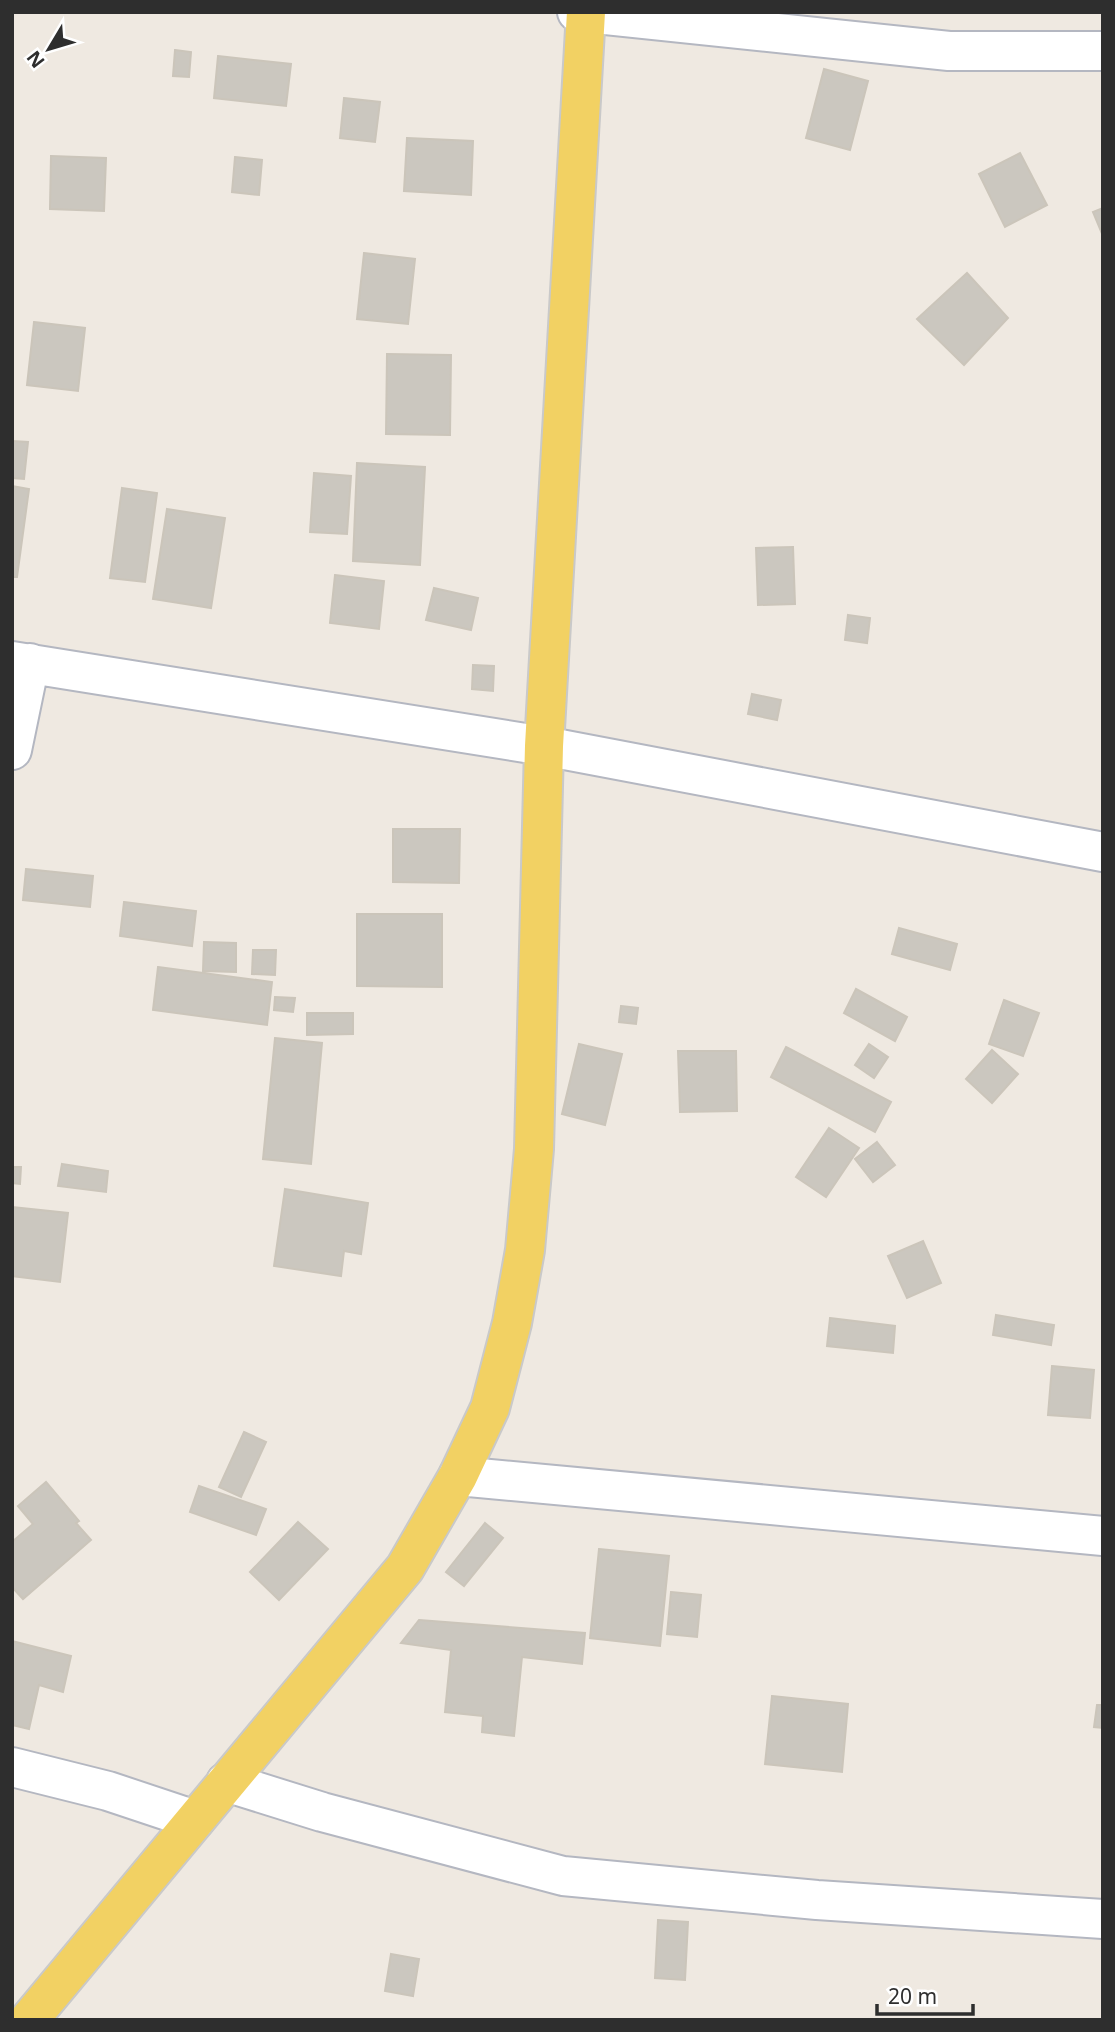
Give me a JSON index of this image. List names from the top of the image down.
{
  "scale_bar": "20 m",
  "north": "bottom left"
}
